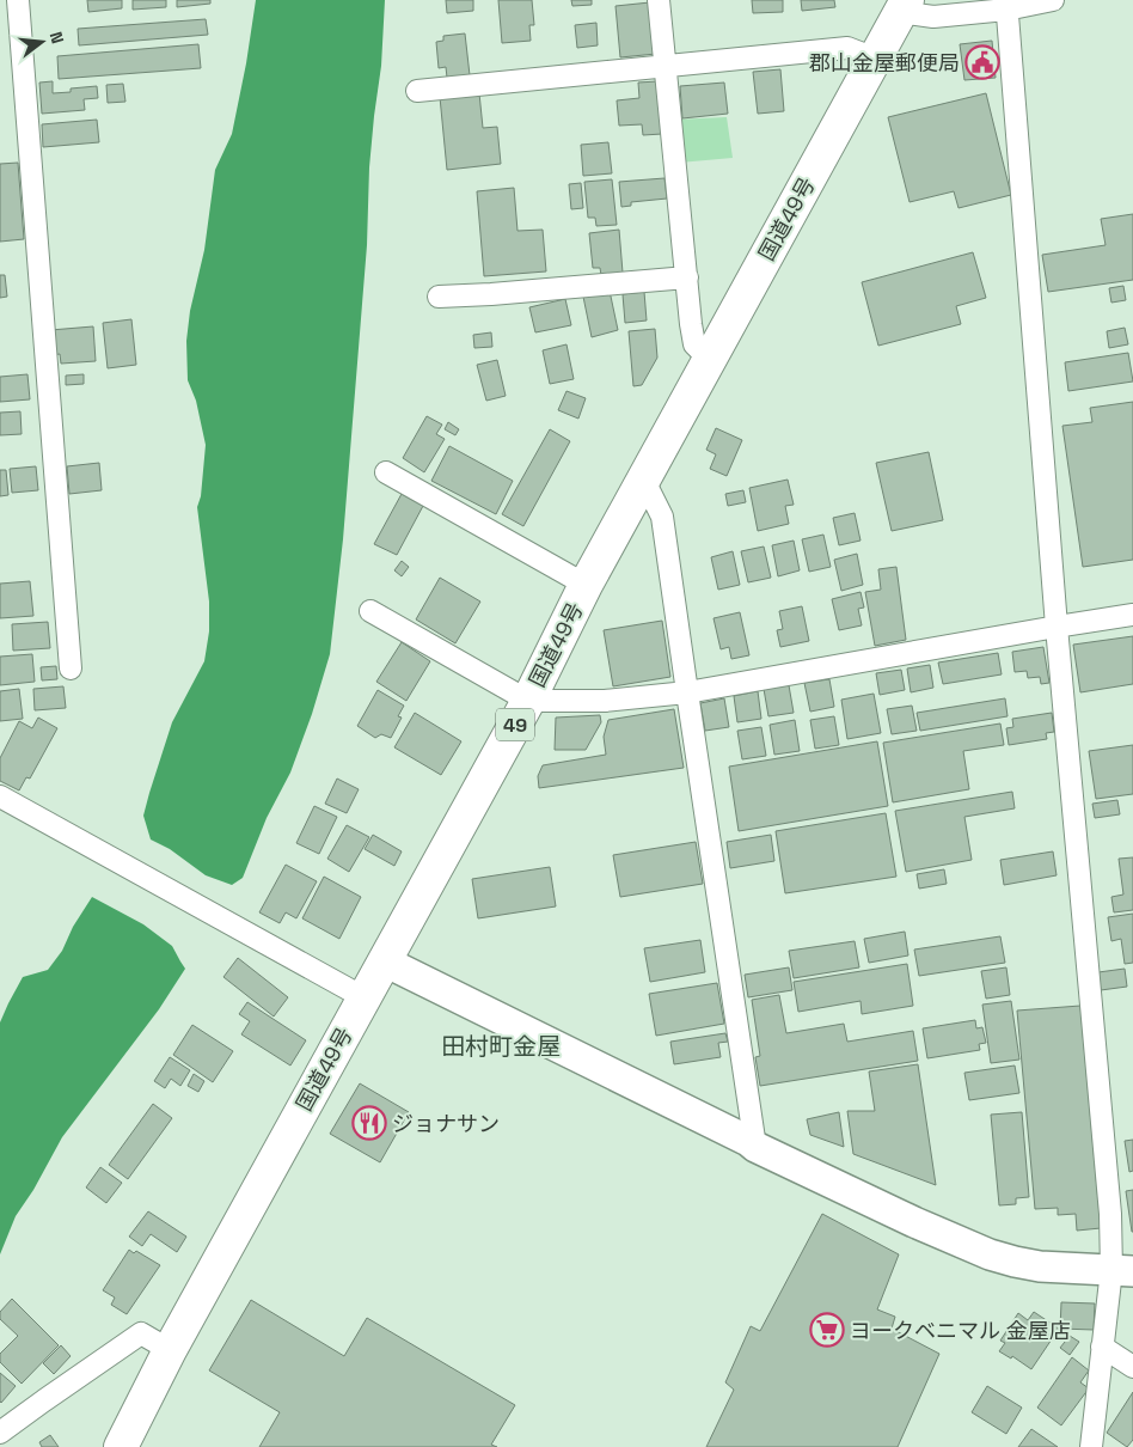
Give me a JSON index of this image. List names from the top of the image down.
{
  "streets": {
    "highway": ["国道49号", "49"]
  },
  "districts": ["田村町金屋"],
  "places": {
    "public building": ["郡山金屋郵便局"],
    "restaurant": ["ジョナサン"],
    "supermarket": ["ヨークベニマル 金屋店"]
  },
  "north": "right"
}
